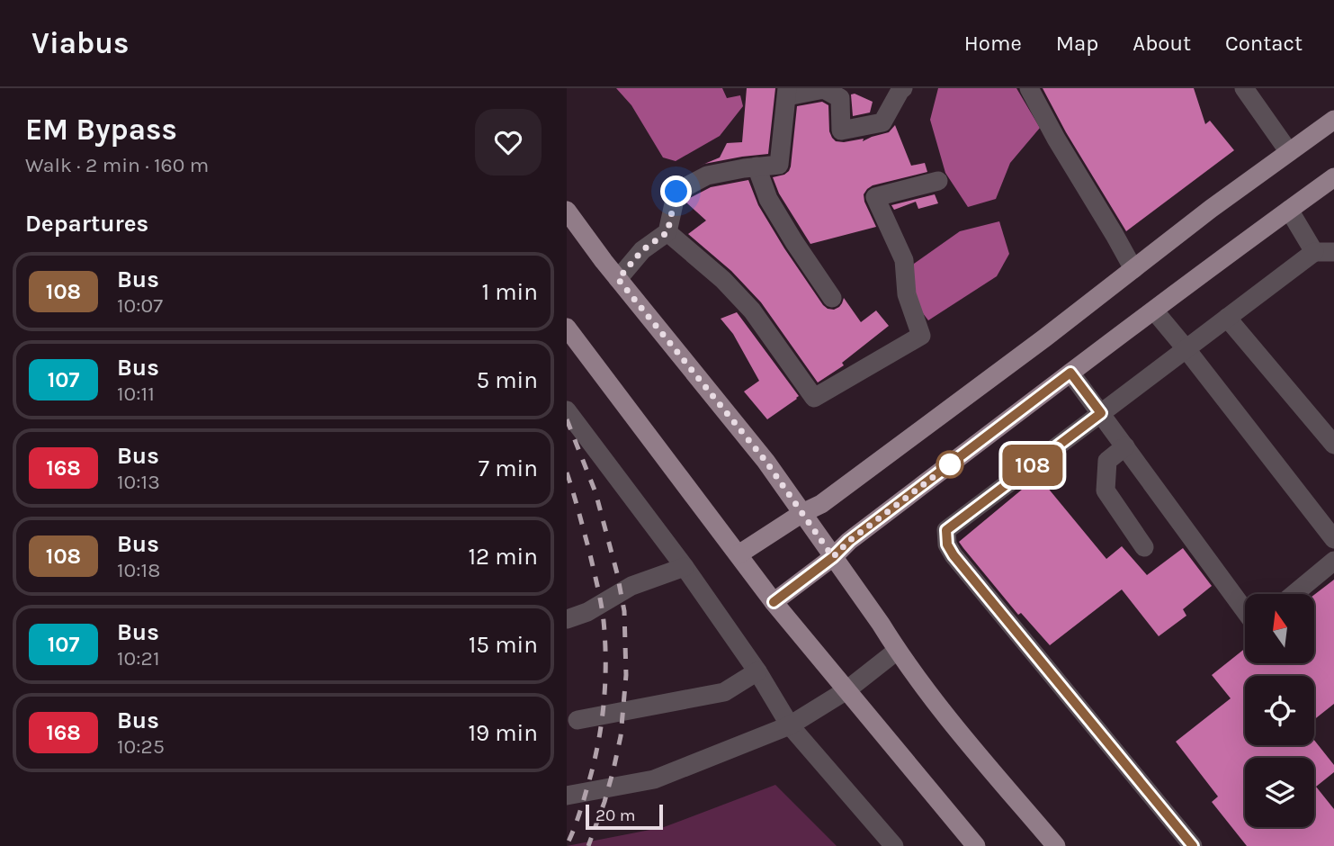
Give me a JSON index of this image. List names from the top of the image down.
{
  "lines": ["bus line 108"],
  "scale_bar": "20 m",
  "north": "top",
  "page": {
    "header": "Viabus",
    "nav": [
      "Home",
      "Map",
      "About",
      "Contact"
    ],
    "heading": [
      ["EM Bypass", "Walk · 2 min · 160 m"],
      "Departures"
    ],
    "on_map": "108",
    "list": [
      {
        "mark": "108",
        "name": "Bus",
        "note": "10:07",
        "value": "1 min"
      },
      {
        "mark": "107",
        "name": "Bus",
        "note": "10:11",
        "value": "5 min"
      },
      {
        "mark": "168",
        "name": "Bus",
        "note": "10:13",
        "value": "7 min"
      },
      {
        "mark": "108",
        "name": "Bus",
        "note": "10:18",
        "value": "12 min"
      },
      {
        "mark": "107",
        "name": "Bus",
        "note": "10:21",
        "value": "15 min"
      },
      {
        "mark": "168",
        "name": "Bus",
        "note": "10:25",
        "value": "19 min"
      }
    ],
    "scale": "20 m"
  }
}
